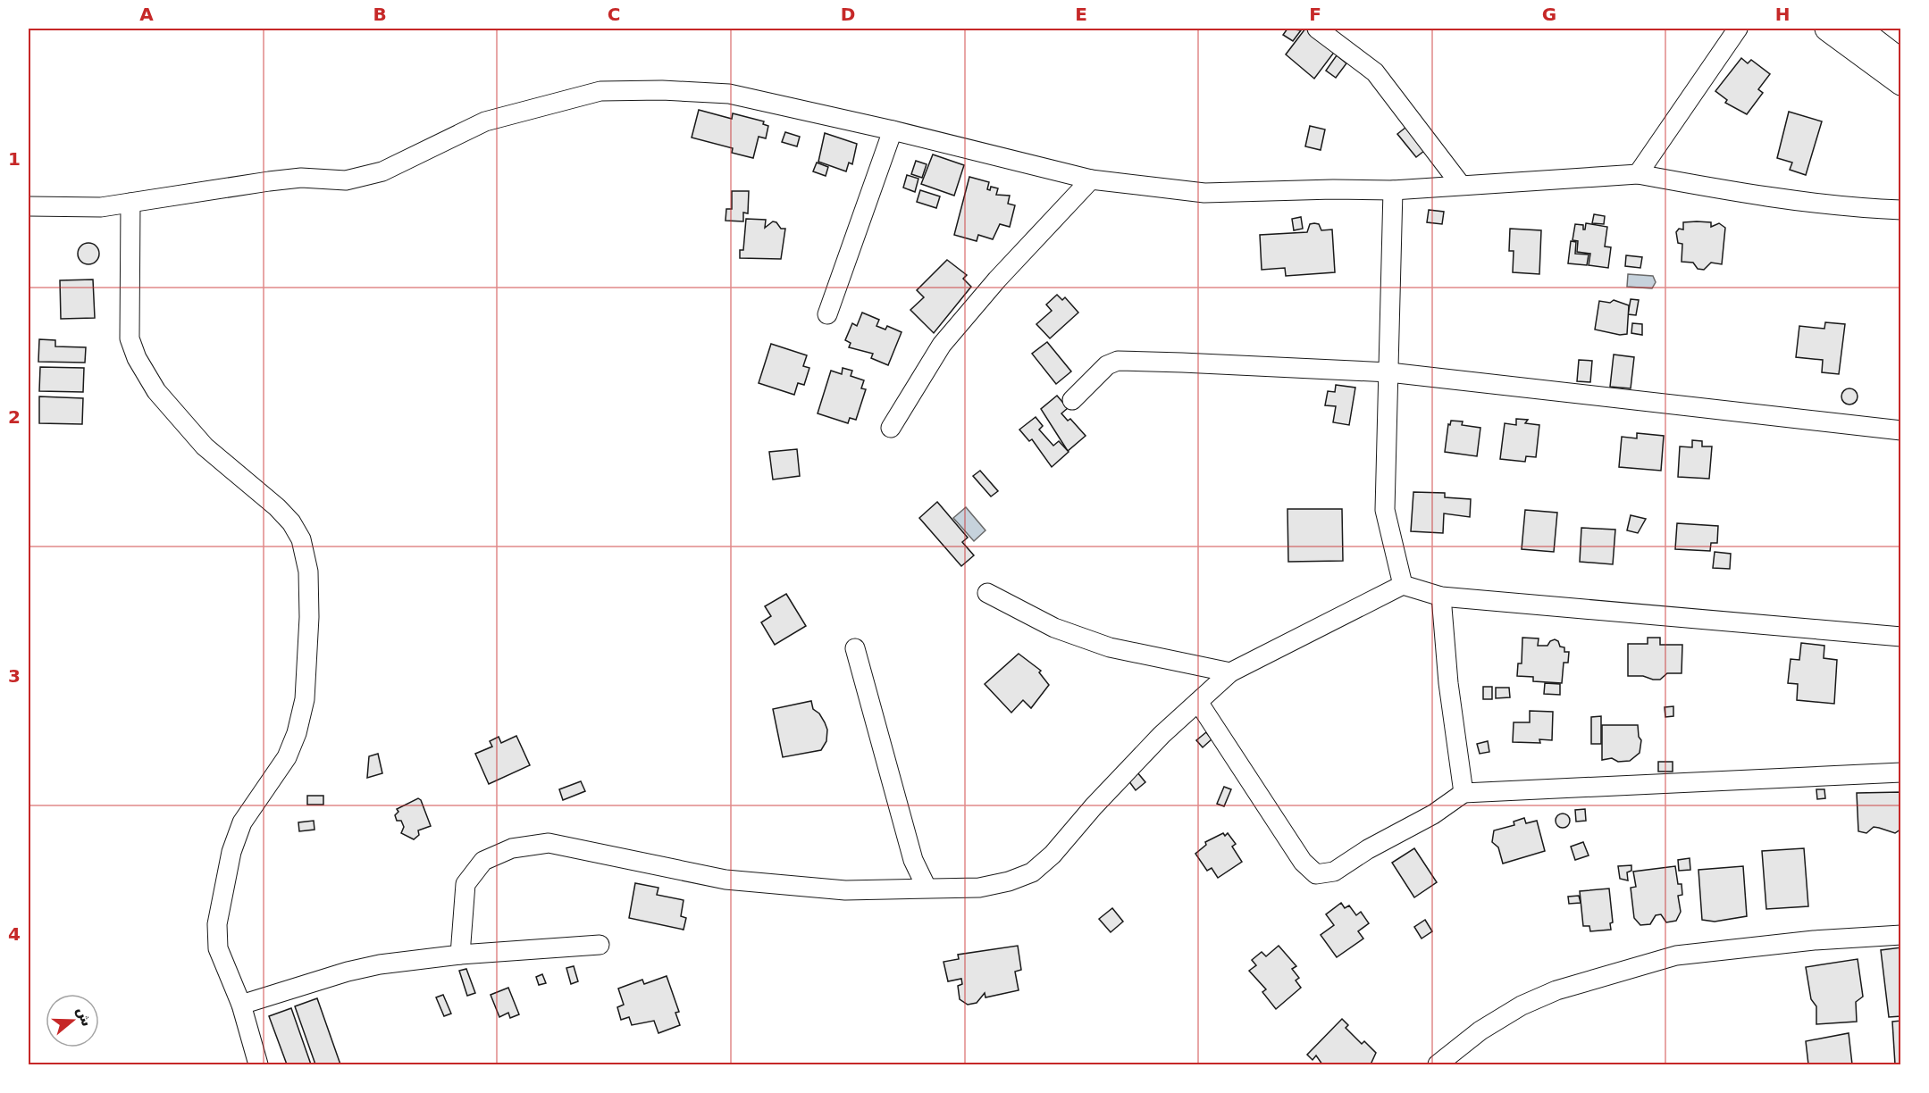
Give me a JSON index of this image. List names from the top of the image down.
{
  "north": "right",
  "grid": {
    "columns": [
      "A",
      "B",
      "C",
      "D",
      "E",
      "F",
      "G",
      "H"
    ],
    "rows": [
      "1",
      "2",
      "3",
      "4"
    ]
  }
}
